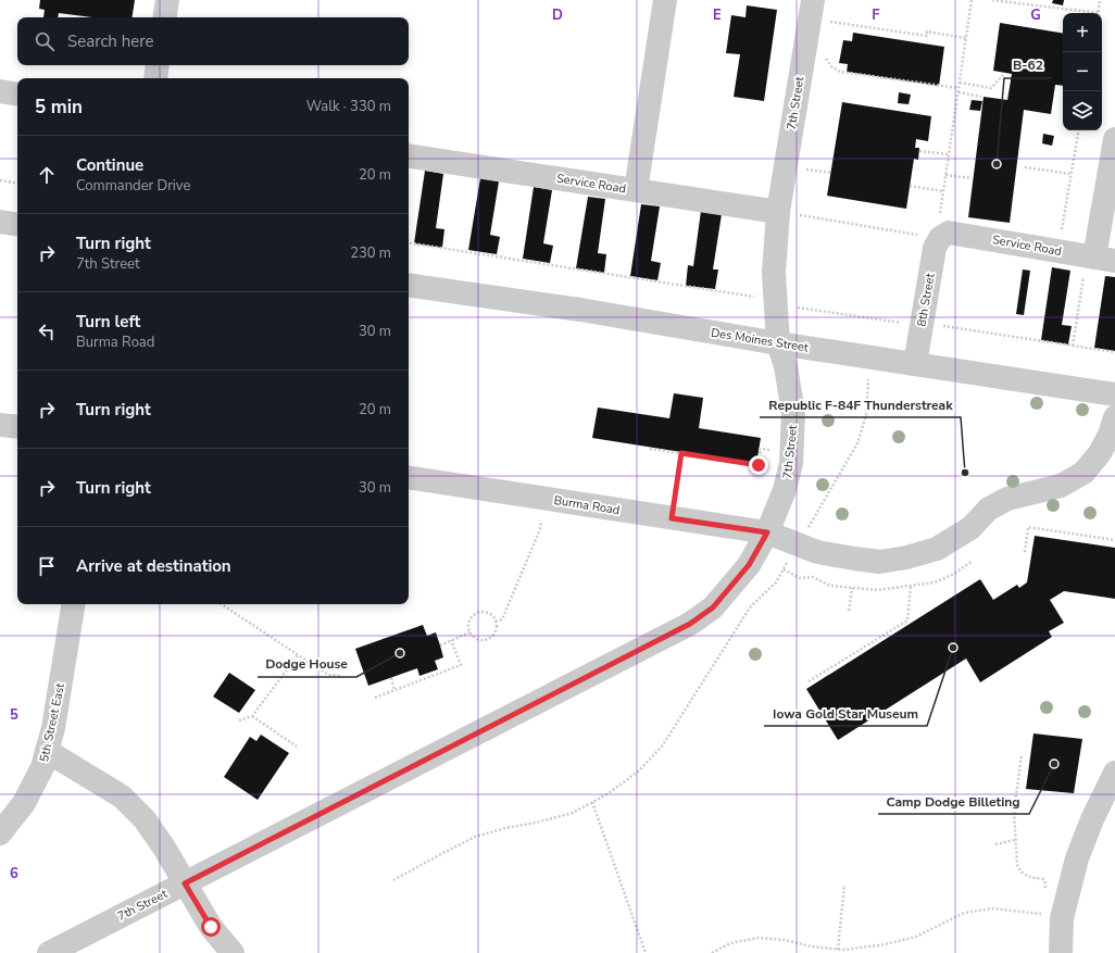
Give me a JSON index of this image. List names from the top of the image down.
{
  "streets": {
    "street": [
      "7th Street",
      "Service Road",
      "8th Street",
      "Des Moines Street",
      "Burma Road",
      "5th Street East"
    ]
  },
  "crossings": [
    ["7th Street", "Service Road"],
    ["7th Street", "Des Moines Street"],
    ["7th Street", "Burma Road"],
    ["Service Road", "8th Street"],
    ["8th Street", "Des Moines Street"]
  ],
  "places": [
    "B-62",
    "Republic F-84F Thunderstreak",
    "Iowa Gold Star Museum",
    "Dodge House",
    "Camp Dodge Billeting"
  ],
  "page": {
    "map_buttons": ["+", "−"],
    "search": "Search here",
    "heading": ["5 min", "Walk · 330 m"],
    "list": [
      ["Continue", "Commander Drive", "20 m"],
      ["Turn right", "7th Street", "230 m"],
      ["Turn left", "Burma Road", "30 m"],
      ["Turn right", "20 m"],
      ["Turn right", "30 m"],
      "Arrive at destination"
    ]
  },
  "grid": {
    "columns": [
      "D",
      "E",
      "F",
      "G"
    ],
    "rows": ["5", "6"]
  }
}
